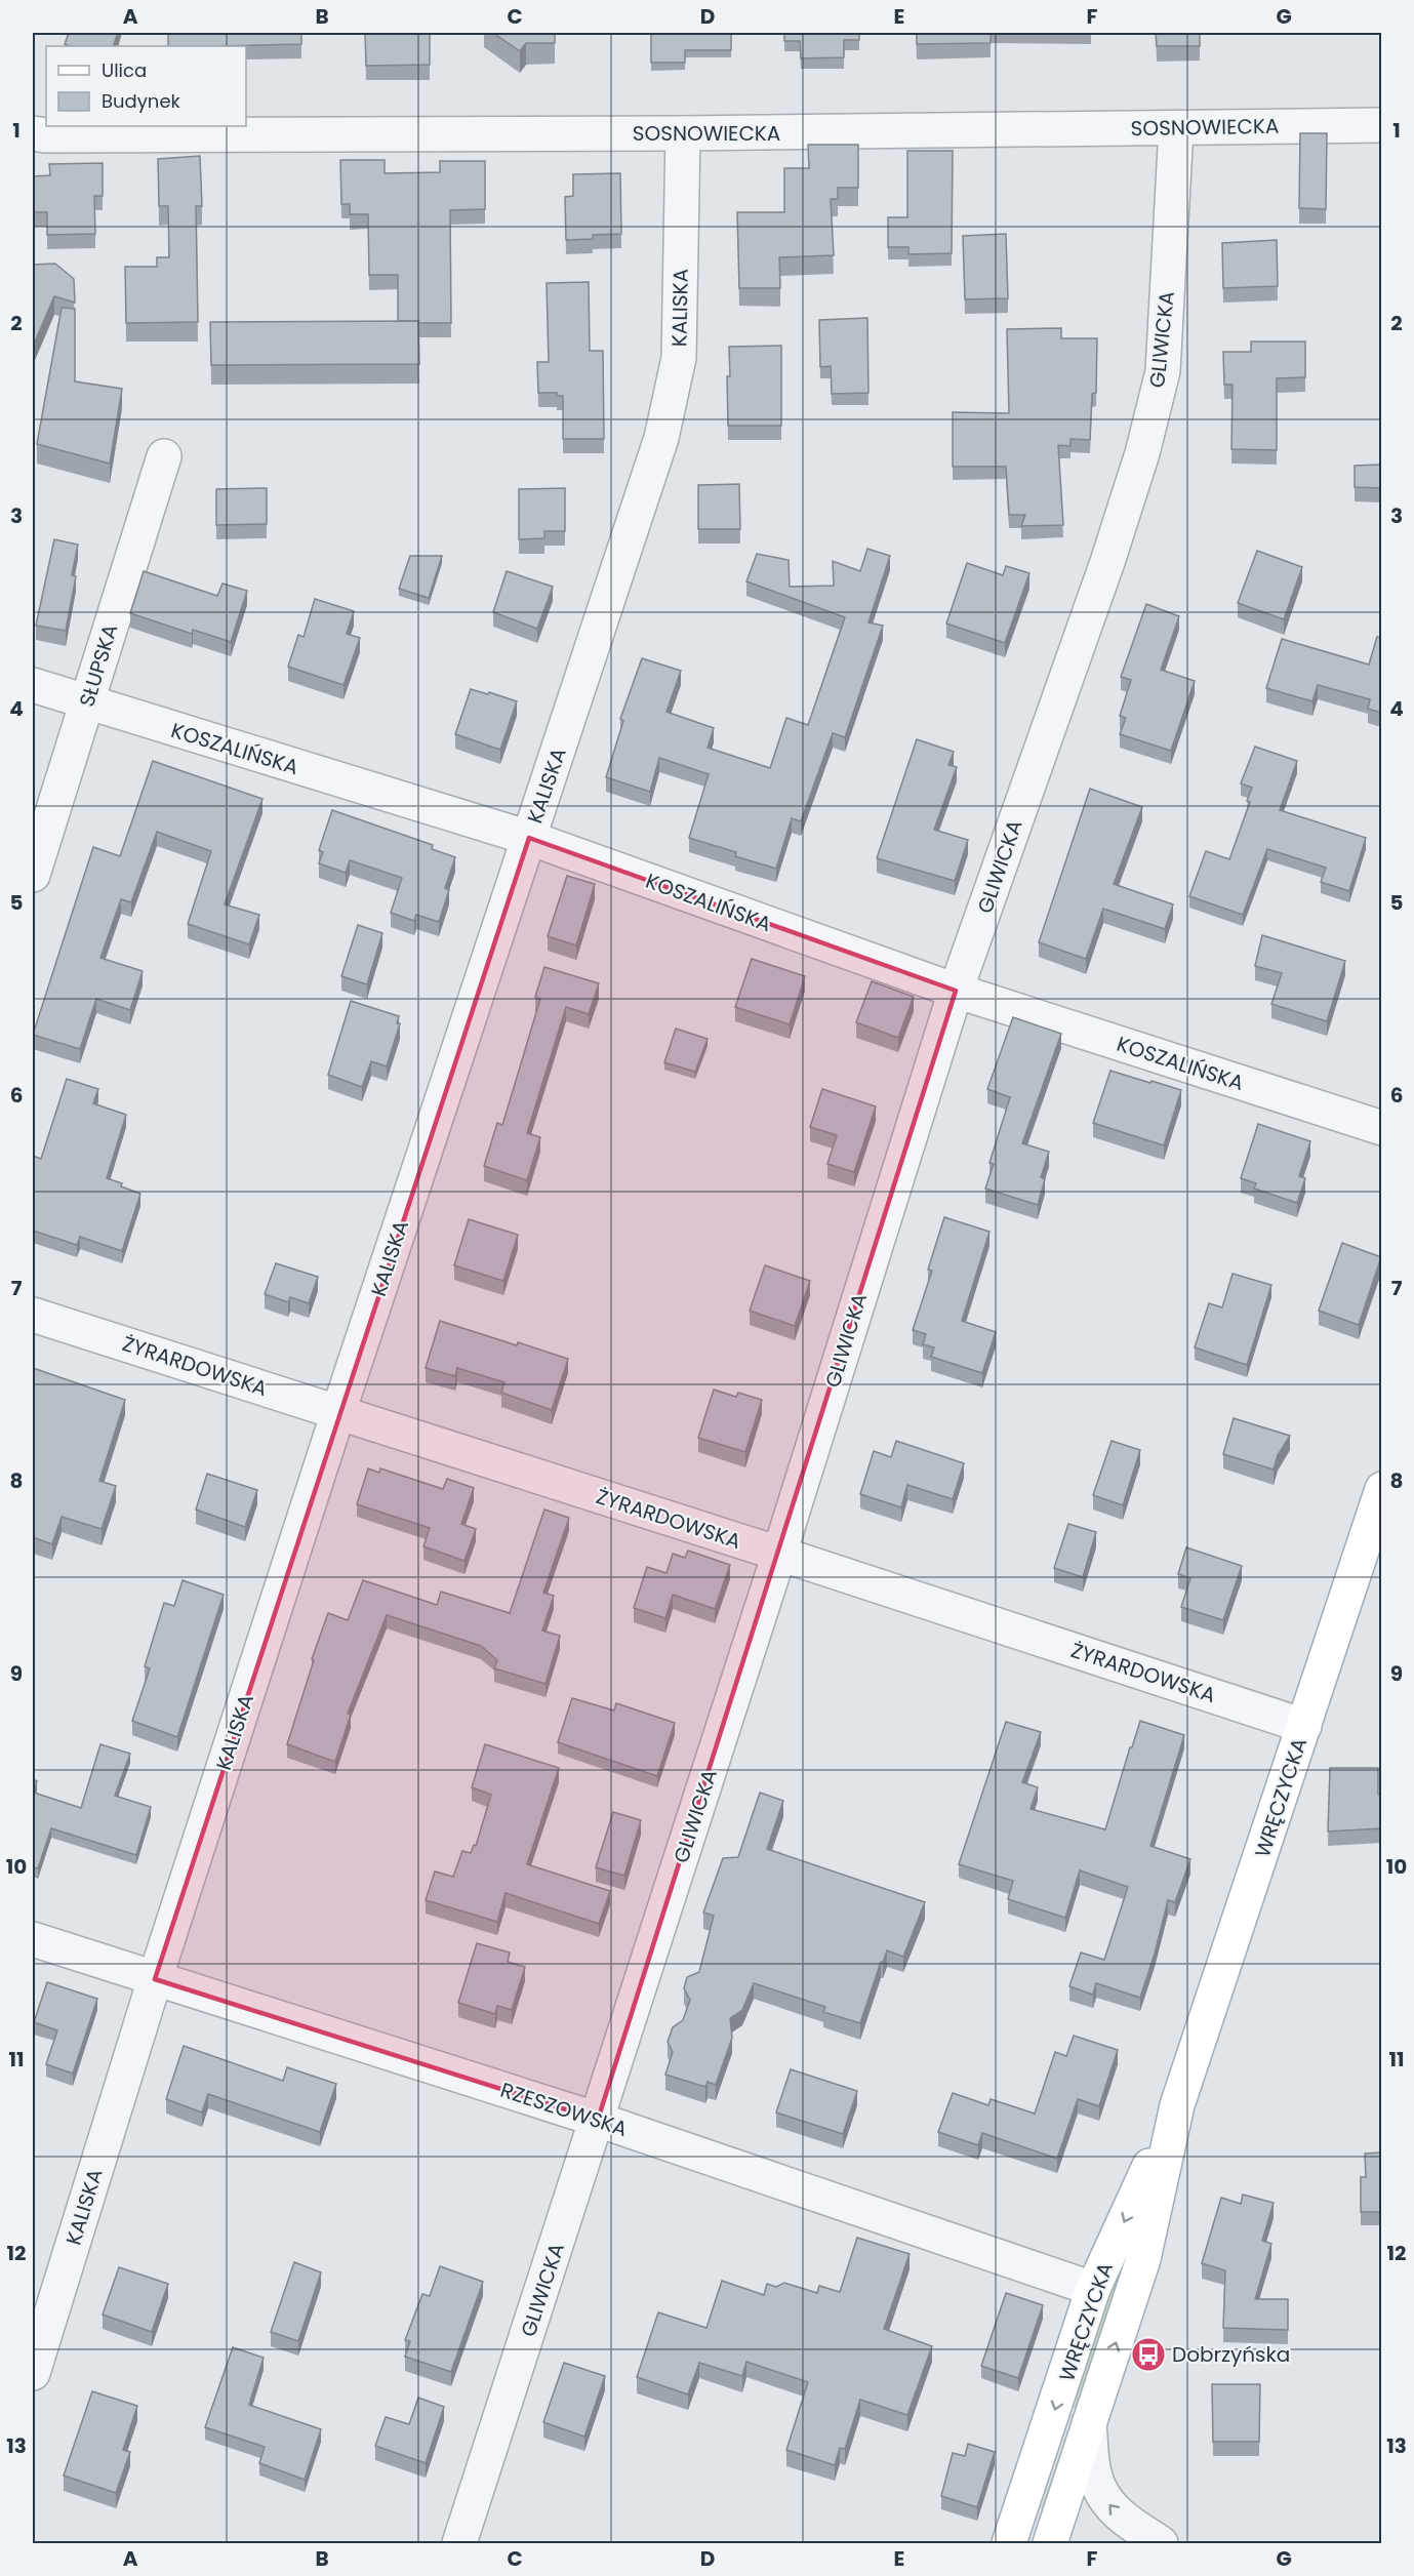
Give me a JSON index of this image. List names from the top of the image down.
{
  "streets": {
    "main road": ["WRĘCZYCKA"],
    "street": [
      "SOSNOWIECKA",
      "KALISKA",
      "GLIWICKA",
      "SŁUPSKA",
      "KOSZALIŃSKA",
      "ŻYRARDOWSKA",
      "RZESZOWSKA"
    ]
  },
  "crossings": [
    ["SOSNOWIECKA", "KALISKA"],
    ["SOSNOWIECKA", "GLIWICKA"],
    ["KALISKA", "KOSZALIŃSKA"],
    ["KALISKA", "ŻYRARDOWSKA"],
    ["KALISKA", "RZESZOWSKA"],
    ["GLIWICKA", "KOSZALIŃSKA"],
    ["GLIWICKA", "ŻYRARDOWSKA"],
    ["GLIWICKA", "RZESZOWSKA"],
    ["SŁUPSKA", "KOSZALIŃSKA"],
    ["ŻYRARDOWSKA", "WRĘCZYCKA"],
    ["WRĘCZYCKA", "RZESZOWSKA"]
  ],
  "places": {
    "bus stop": ["Dobrzyńska"]
  },
  "legend": ["Ulica", "Budynek"],
  "grid": {
    "columns": [
      "A",
      "B",
      "C",
      "D",
      "E",
      "F",
      "G"
    ],
    "rows": [
      "1",
      "2",
      "3",
      "4",
      "5",
      "6",
      "7",
      "8",
      "9",
      "10",
      "11",
      "12",
      "13"
    ]
  }
}
